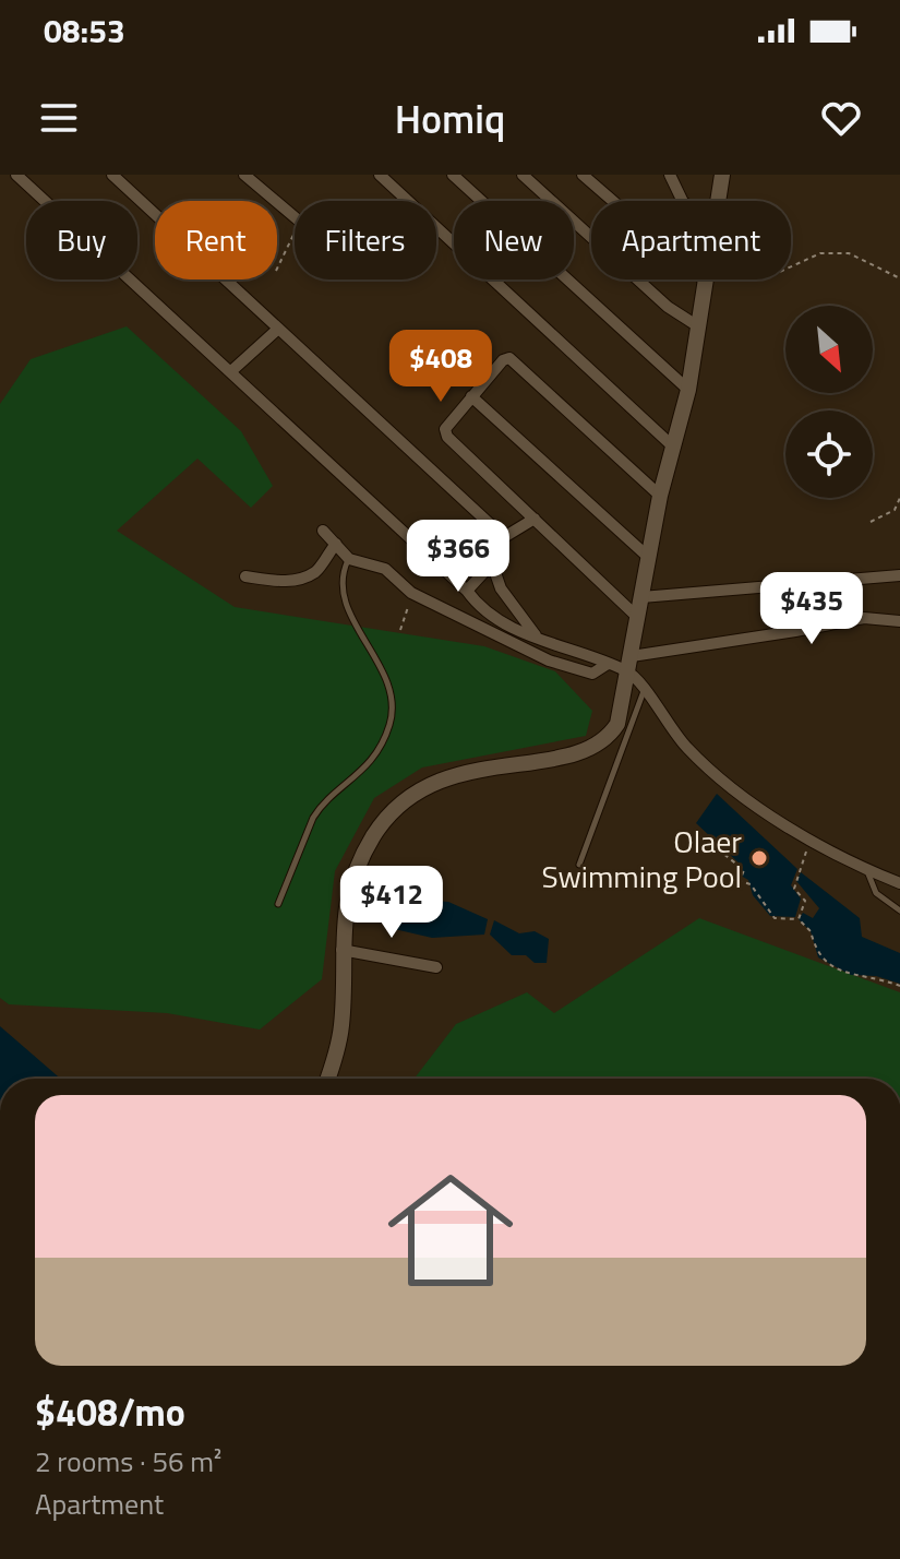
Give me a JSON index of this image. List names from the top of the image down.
{
  "places": ["Olaer Swimming Pool"],
  "north": "bottom right",
  "page": {
    "status": "08:53",
    "header": "Homiq",
    "chip": [
      "Buy",
      "Rent",
      "Filters",
      "New",
      "Apartment"
    ],
    "price": [
      "$408",
      "$366",
      "$435",
      "$412"
    ],
    "list": [
      {
        "name": "$408/mo",
        "note": "2 rooms · 56 m² · Apartment"
      }
    ]
  }
}
